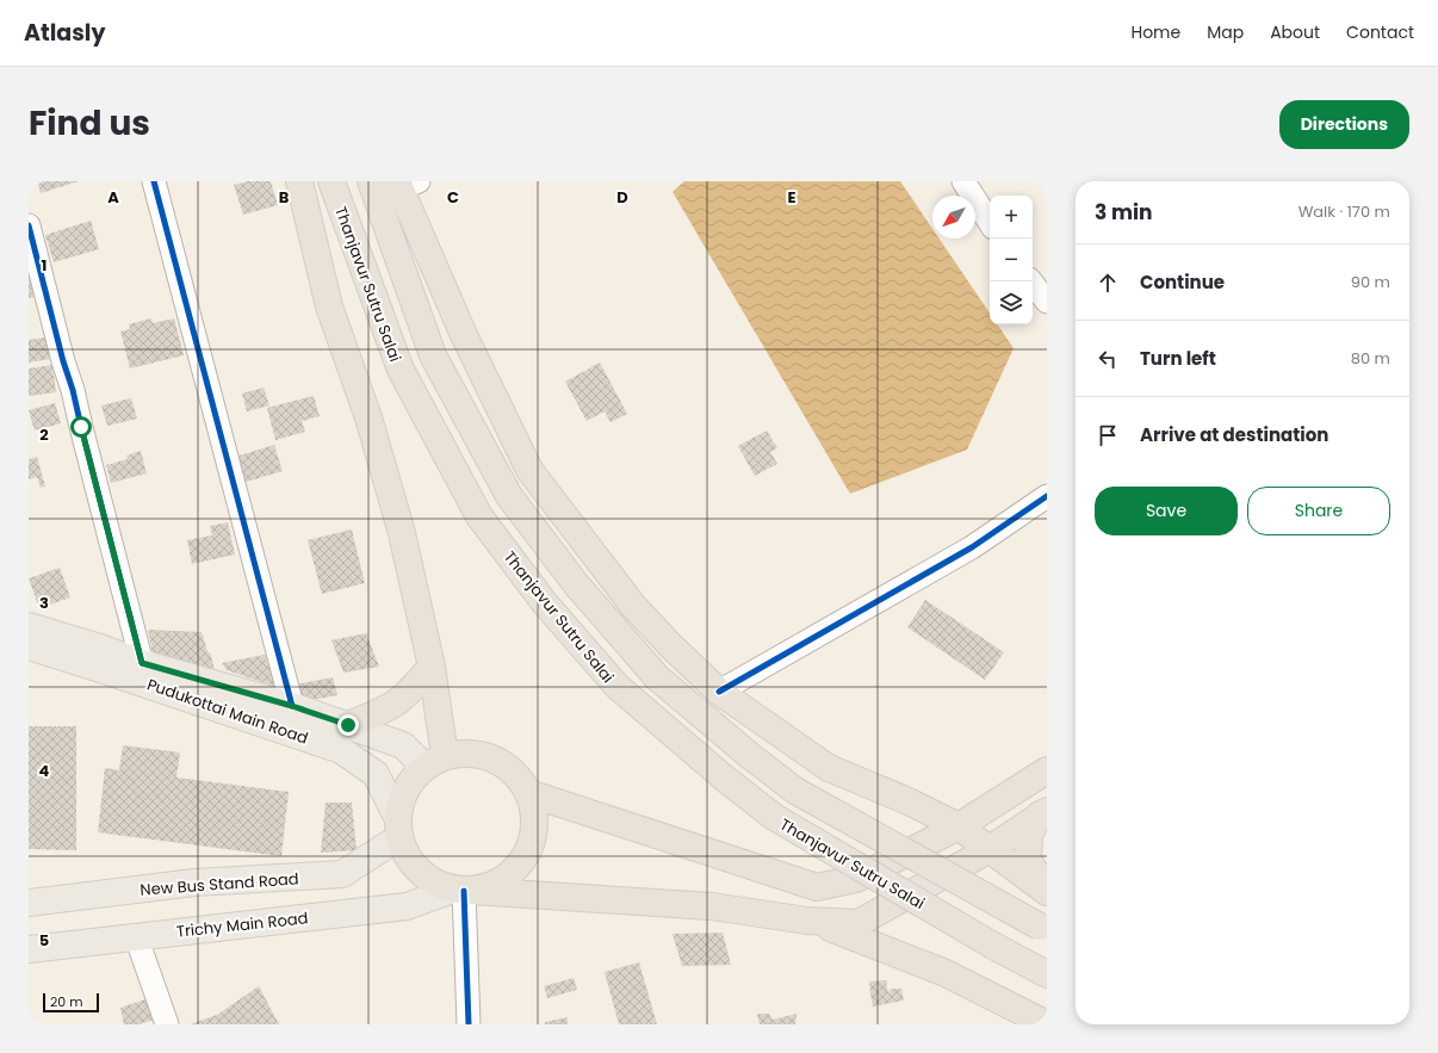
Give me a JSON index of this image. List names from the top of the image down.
{
  "streets": {
    "highway": ["Thanjavur Sutru Salai"],
    "main road": ["Pudukottai Main Road", "New Bus Stand Road", "Trichy Main Road"]
  },
  "crossings": [
    ["Pudukottai Main Road", "New Bus Stand Road"],
    ["Pudukottai Main Road", "Trichy Main Road"],
    ["New Bus Stand Road", "Trichy Main Road"]
  ],
  "scale_bar": "20 m",
  "north": "bottom left",
  "page": {
    "header": "Atlasly",
    "nav": [
      "Home",
      "Map",
      "About",
      "Contact"
    ],
    "title": "Find us",
    "buttons": [
      "Directions",
      ["Save", "Share"]
    ],
    "heading": ["3 min", "Walk · 170 m"],
    "map_buttons": ["+", "−"],
    "list": [
      ["Continue", "90 m"],
      ["Turn left", "80 m"],
      "Arrive at destination"
    ],
    "scale": "20 m"
  },
  "grid": {
    "columns": [
      "A",
      "B",
      "C",
      "D",
      "E"
    ],
    "rows": [
      "1",
      "2",
      "3",
      "4",
      "5"
    ]
  }
}
